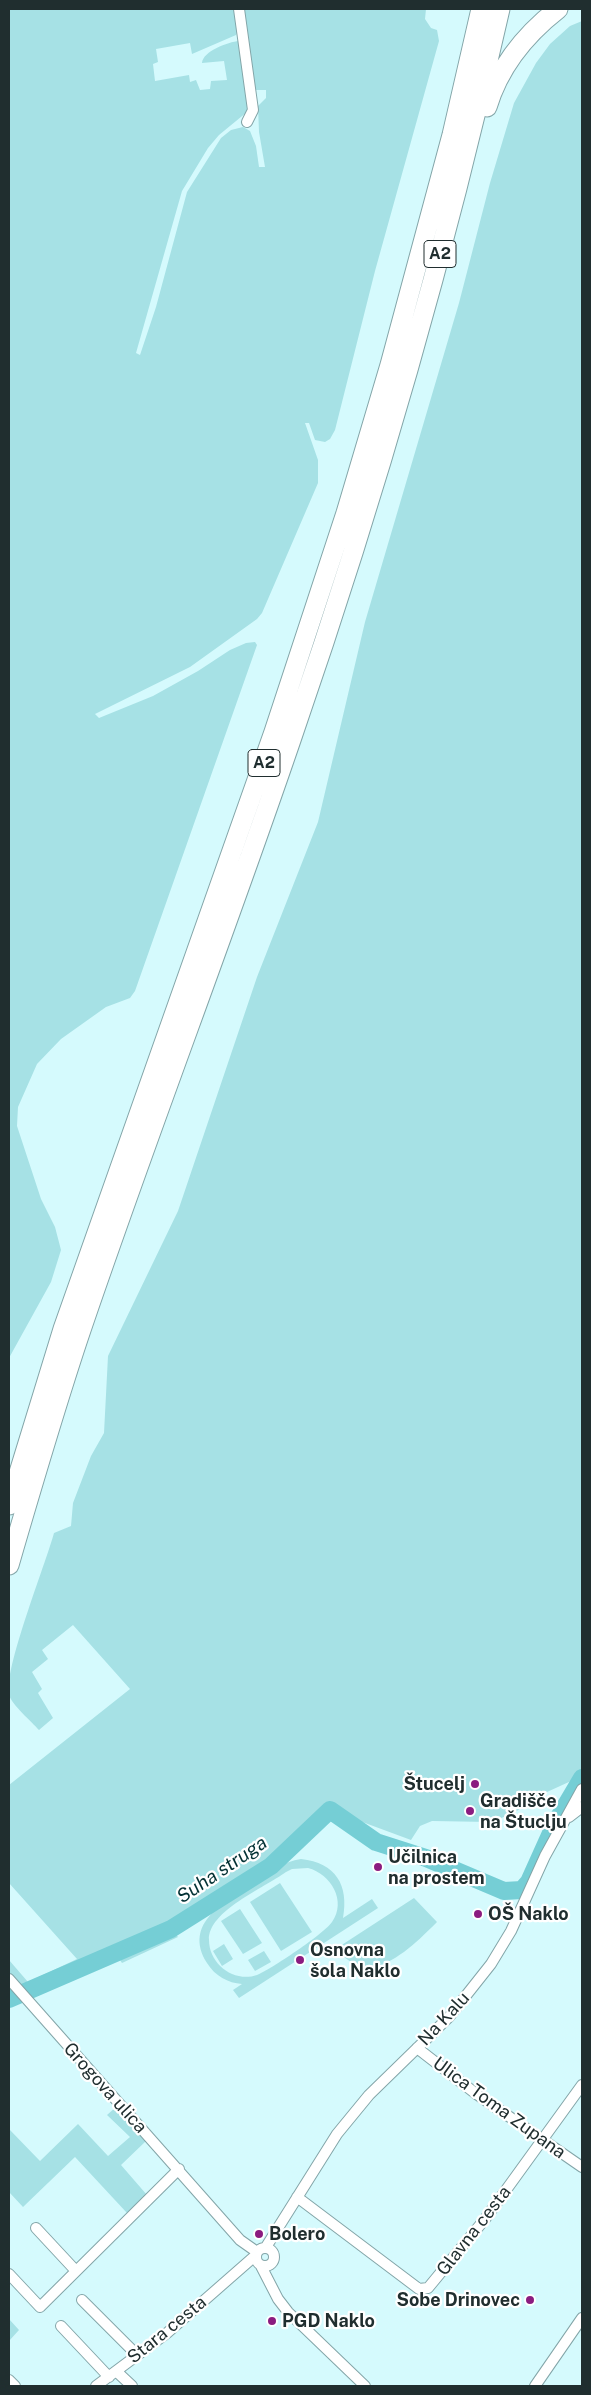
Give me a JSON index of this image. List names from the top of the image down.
{
  "streets": {
    "highway": ["A2"],
    "street": [
      "Na Kalu",
      "Grogova ulica",
      "Ulica Toma Zupana",
      "Glavna cesta",
      "Stara cesta"
    ]
  },
  "crossings": [
    ["Na Kalu", "Grogova ulica"],
    ["Na Kalu", "Ulica Toma Zupana"],
    ["Na Kalu", "Glavna cesta"],
    ["Na Kalu", "Stara cesta"],
    ["Grogova ulica", "Stara cesta"],
    ["Ulica Toma Zupana", "Glavna cesta"]
  ],
  "water": ["Suha struga"],
  "places": [
    "Štucelj",
    "Gradišče na Štuclju",
    "Učilnica na prostem",
    "OŠ Naklo",
    "Osnovna šola Naklo",
    "Bolero",
    "Sobe Drinovec",
    "PGD Naklo"
  ]
}
